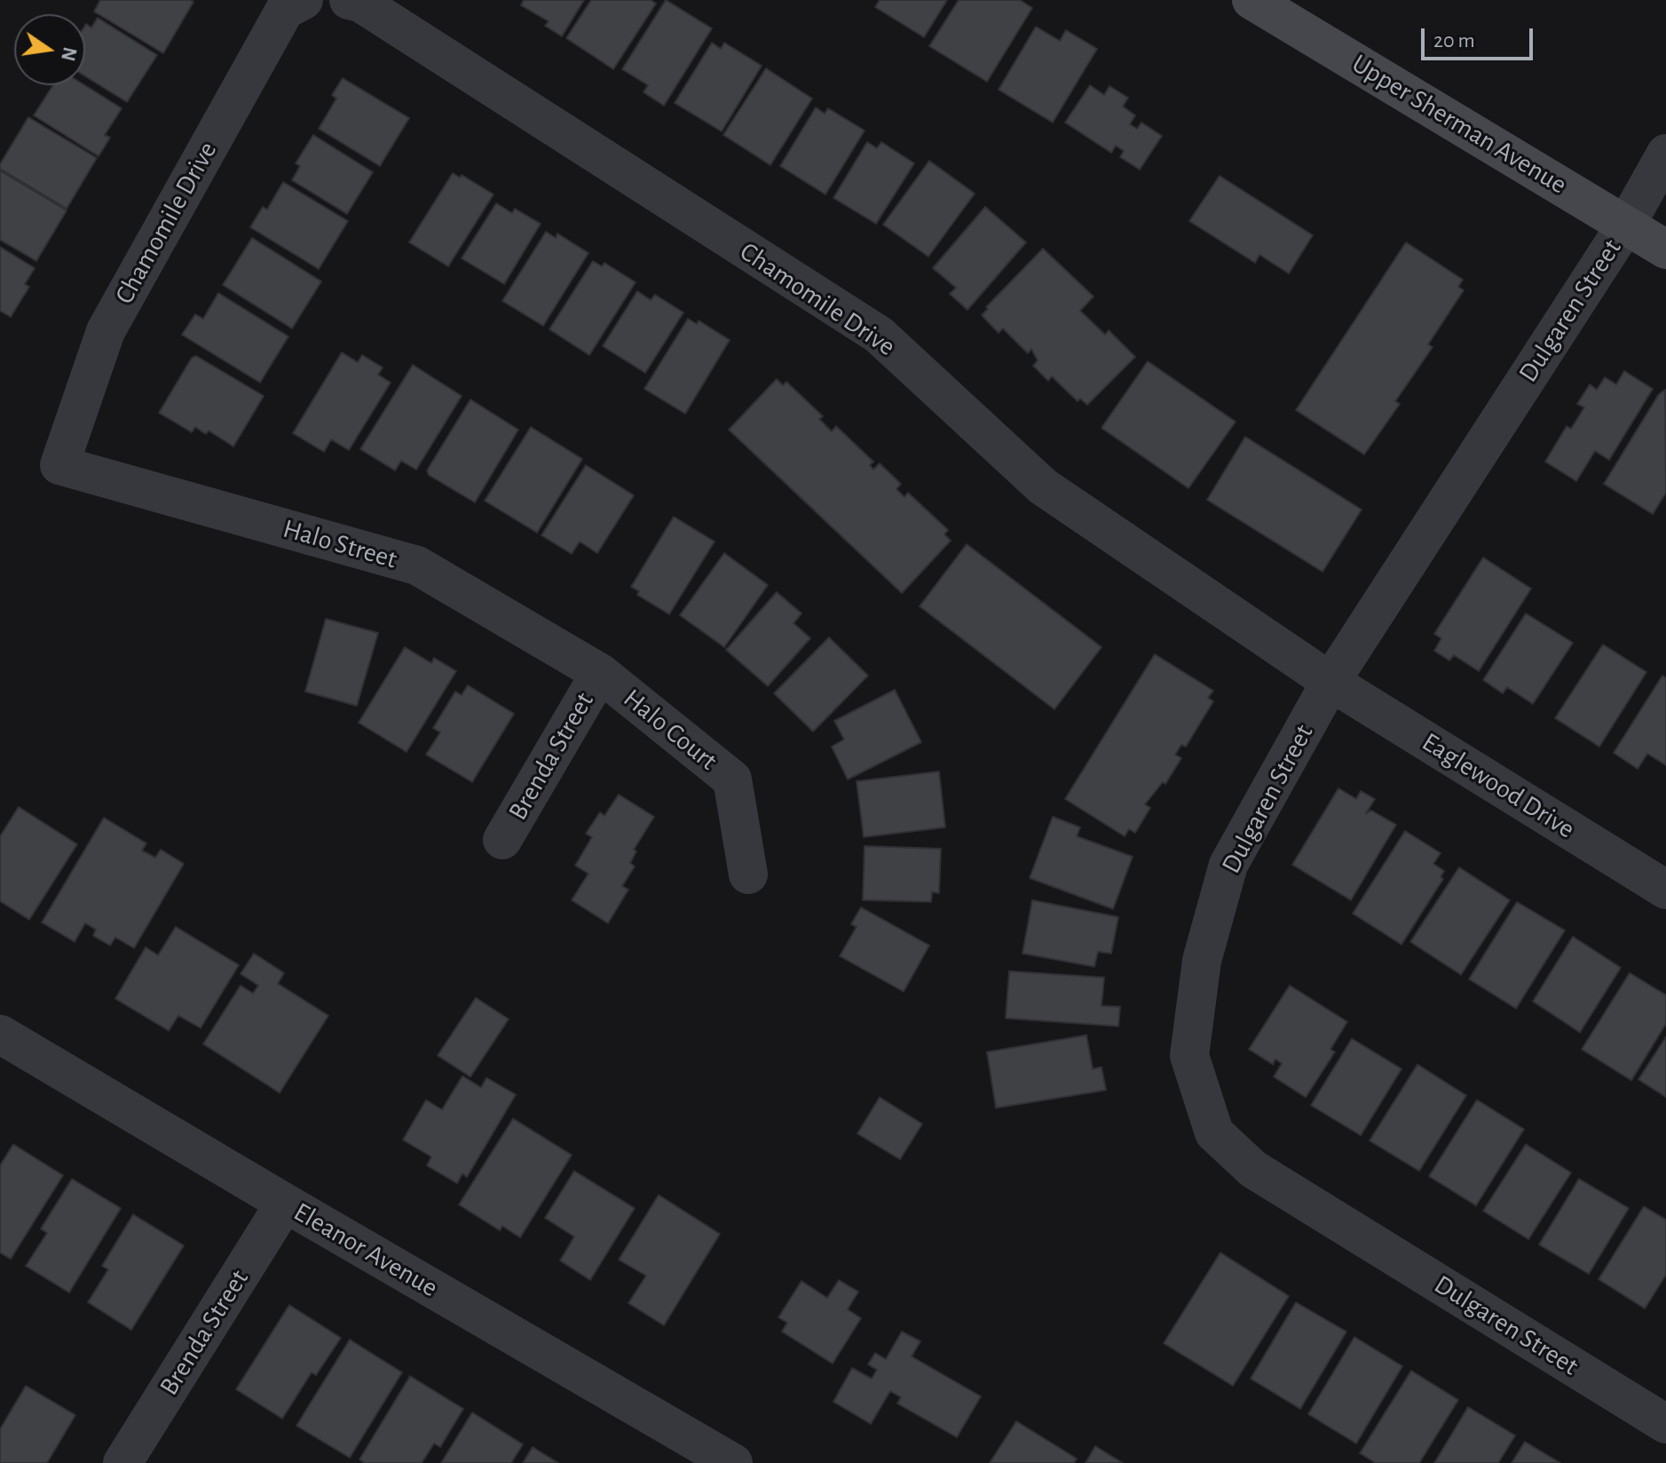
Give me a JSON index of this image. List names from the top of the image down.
{
  "streets": {
    "main road": ["Upper Sherman Avenue"],
    "street": [
      "Chamomile Drive",
      "Dulgaren Street",
      "Halo Street",
      "Halo Court",
      "Brenda Street",
      "Eaglewood Drive",
      "Eleanor Avenue"
    ]
  },
  "crossings": [
    ["Upper Sherman Avenue", "Dulgaren Street"],
    ["Chamomile Drive", "Dulgaren Street"],
    ["Chamomile Drive", "Halo Street"],
    ["Chamomile Drive", "Eaglewood Drive"],
    ["Dulgaren Street", "Eaglewood Drive"],
    ["Halo Street", "Halo Court"],
    ["Halo Street", "Brenda Street"],
    ["Halo Court", "Brenda Street"],
    ["Brenda Street", "Eleanor Avenue"]
  ],
  "scale_bar": "20 m",
  "north": "right"
}
